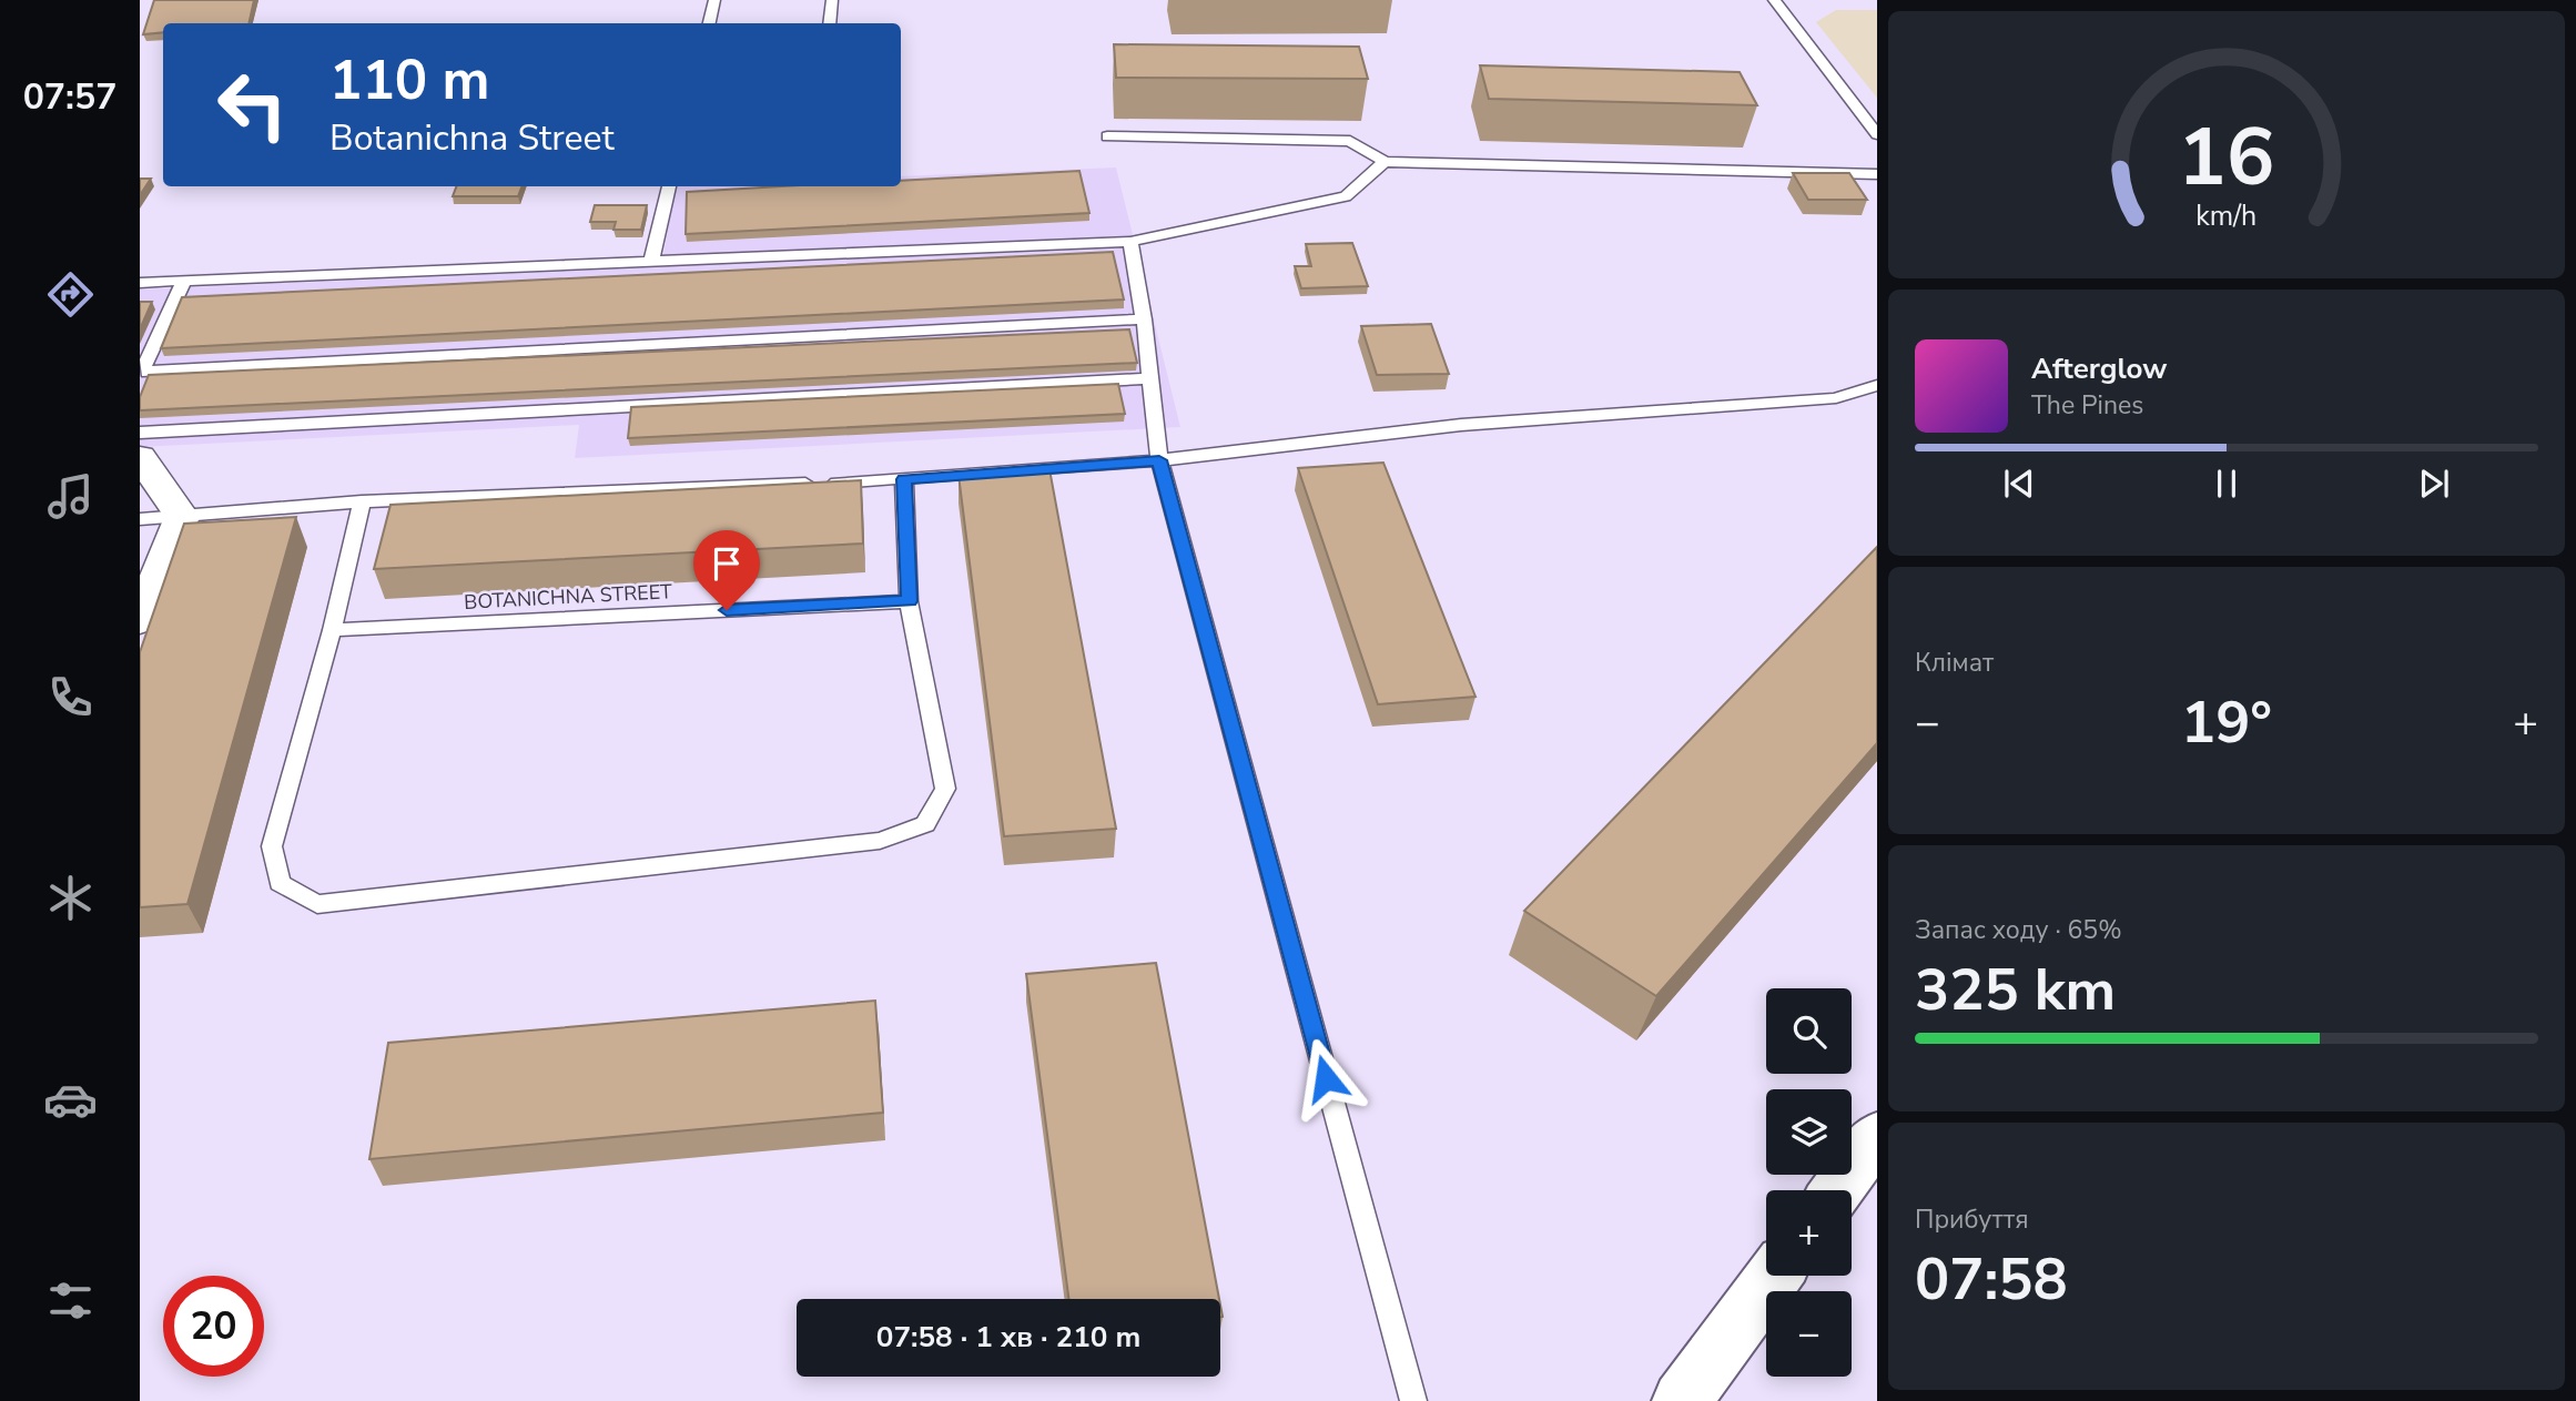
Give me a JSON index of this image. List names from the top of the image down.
{
  "streets": {
    "lane": ["BOTANICHNA STREET"]
  },
  "page": {
    "tabs": "07:57",
    "turn": ["110 m", "Botanichna Street"],
    "song": ["Afterglow", "The Pines"],
    "tile": [
      "Клімат",
      ["Запас ходу · 65%", "325 km"],
      ["Прибуття", "07:58"]
    ],
    "heat": ["−", "19°", "+"],
    "map_buttons": ["+", "−"],
    "limit": "20",
    "trip": "07:58 · 1 хв · 210 m",
    "gauge": ["16", "km/h"]
  }
}
